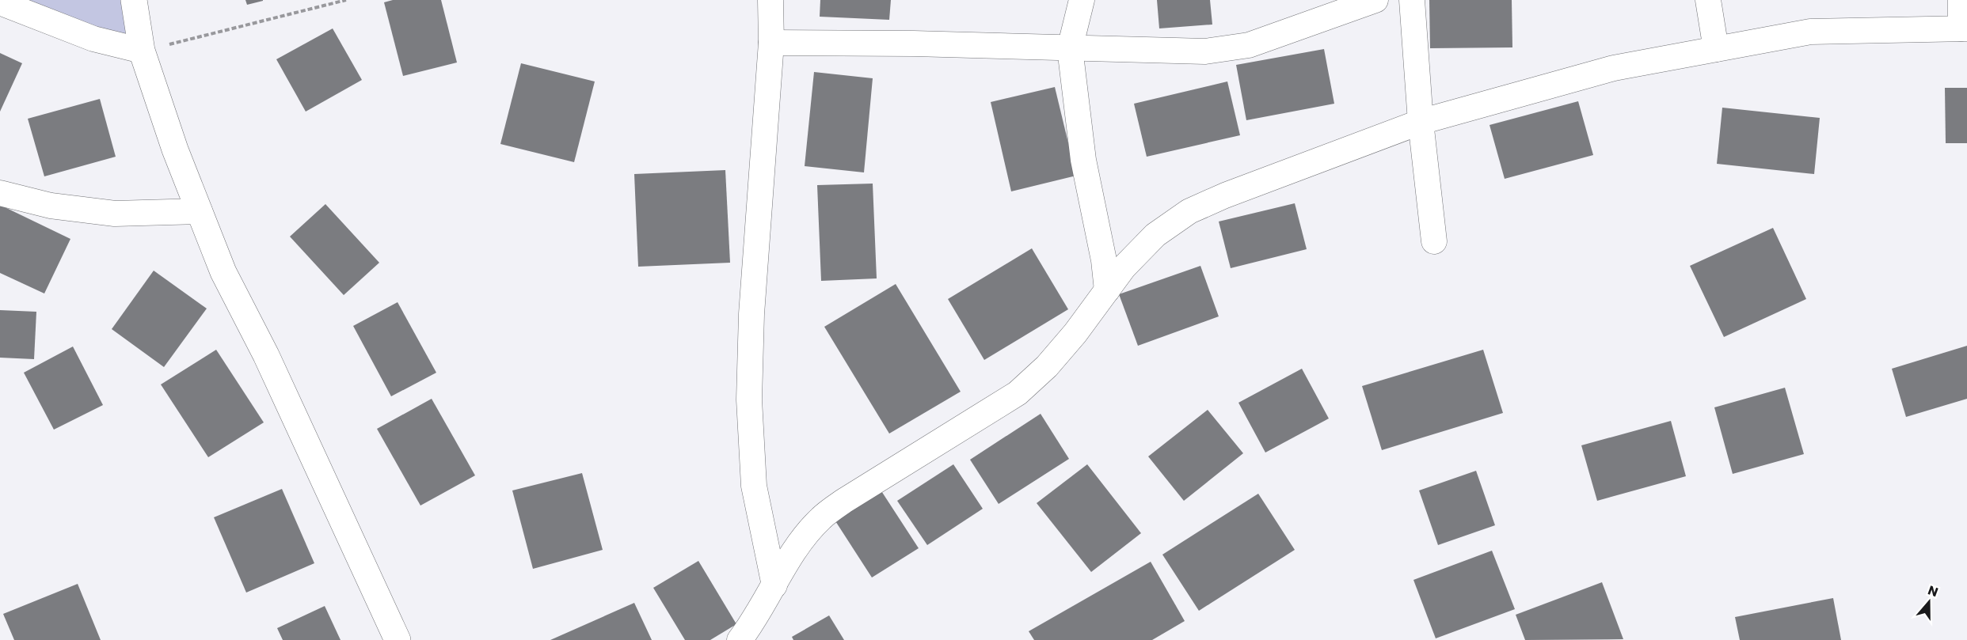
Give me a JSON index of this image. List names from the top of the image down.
{
  "north": "top"
}
